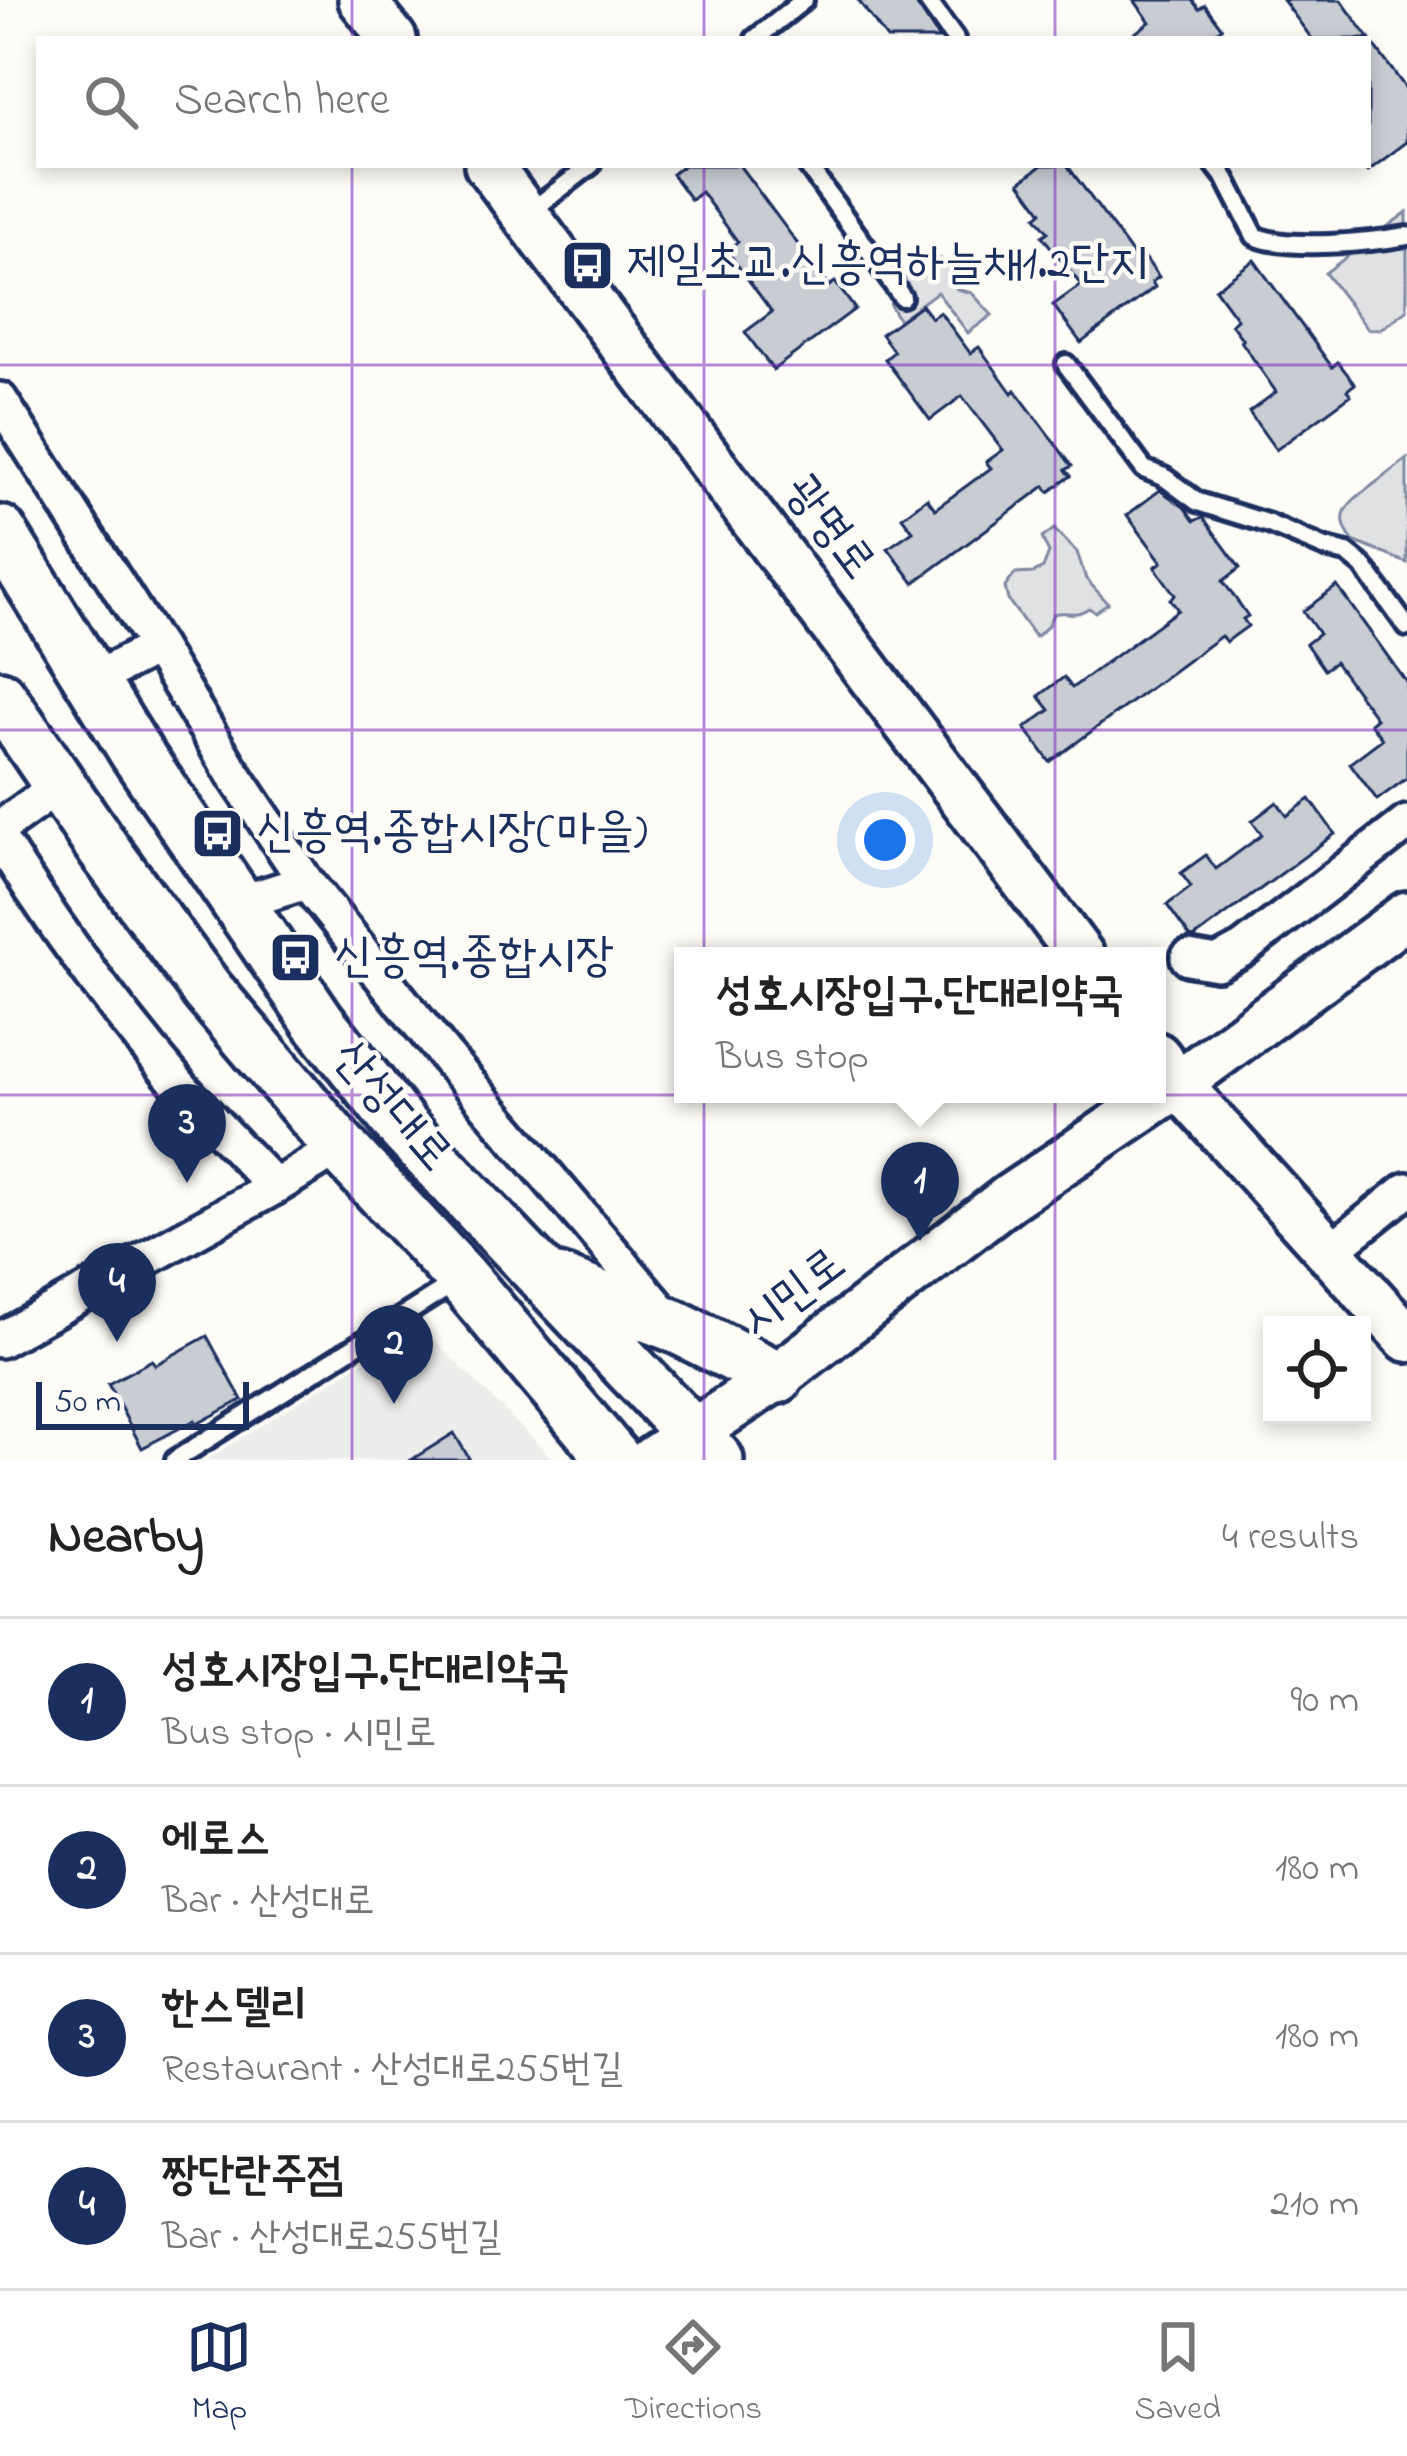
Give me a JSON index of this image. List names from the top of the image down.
{
  "streets": {
    "main road": ["광명로", "산성대로", "시민로"]
  },
  "crossings": [
    ["산성대로", "시민로"]
  ],
  "places": {
    "bus stop": ["제일초교.신흥역하늘채1.2단지", "신흥역.종합시장(마을)", "신흥역.종합시장"]
  },
  "scale_bar": "50 m",
  "page": {
    "search": "Search here",
    "popup": ["성호시장입구.단대리약국", "Bus stop"],
    "pins": [
      "3",
      "1",
      "4",
      "2"
    ],
    "scale": "50 m",
    "heading": ["Nearby", "4 results"],
    "list": [
      {
        "mark": "1",
        "name": "성호시장입구.단대리약국",
        "note": "Bus stop · 시민로",
        "value": "90 m"
      },
      {
        "mark": "2",
        "name": "에로스",
        "note": "Bar · 산성대로",
        "value": "180 m"
      },
      {
        "mark": "3",
        "name": "한스델리",
        "note": "Restaurant · 산성대로255번길",
        "value": "180 m"
      },
      {
        "mark": "4",
        "name": "짱단란주점",
        "note": "Bar · 산성대로255번길",
        "value": "210 m"
      }
    ],
    "nav": ["Map", "Directions", "Saved"]
  }
}
